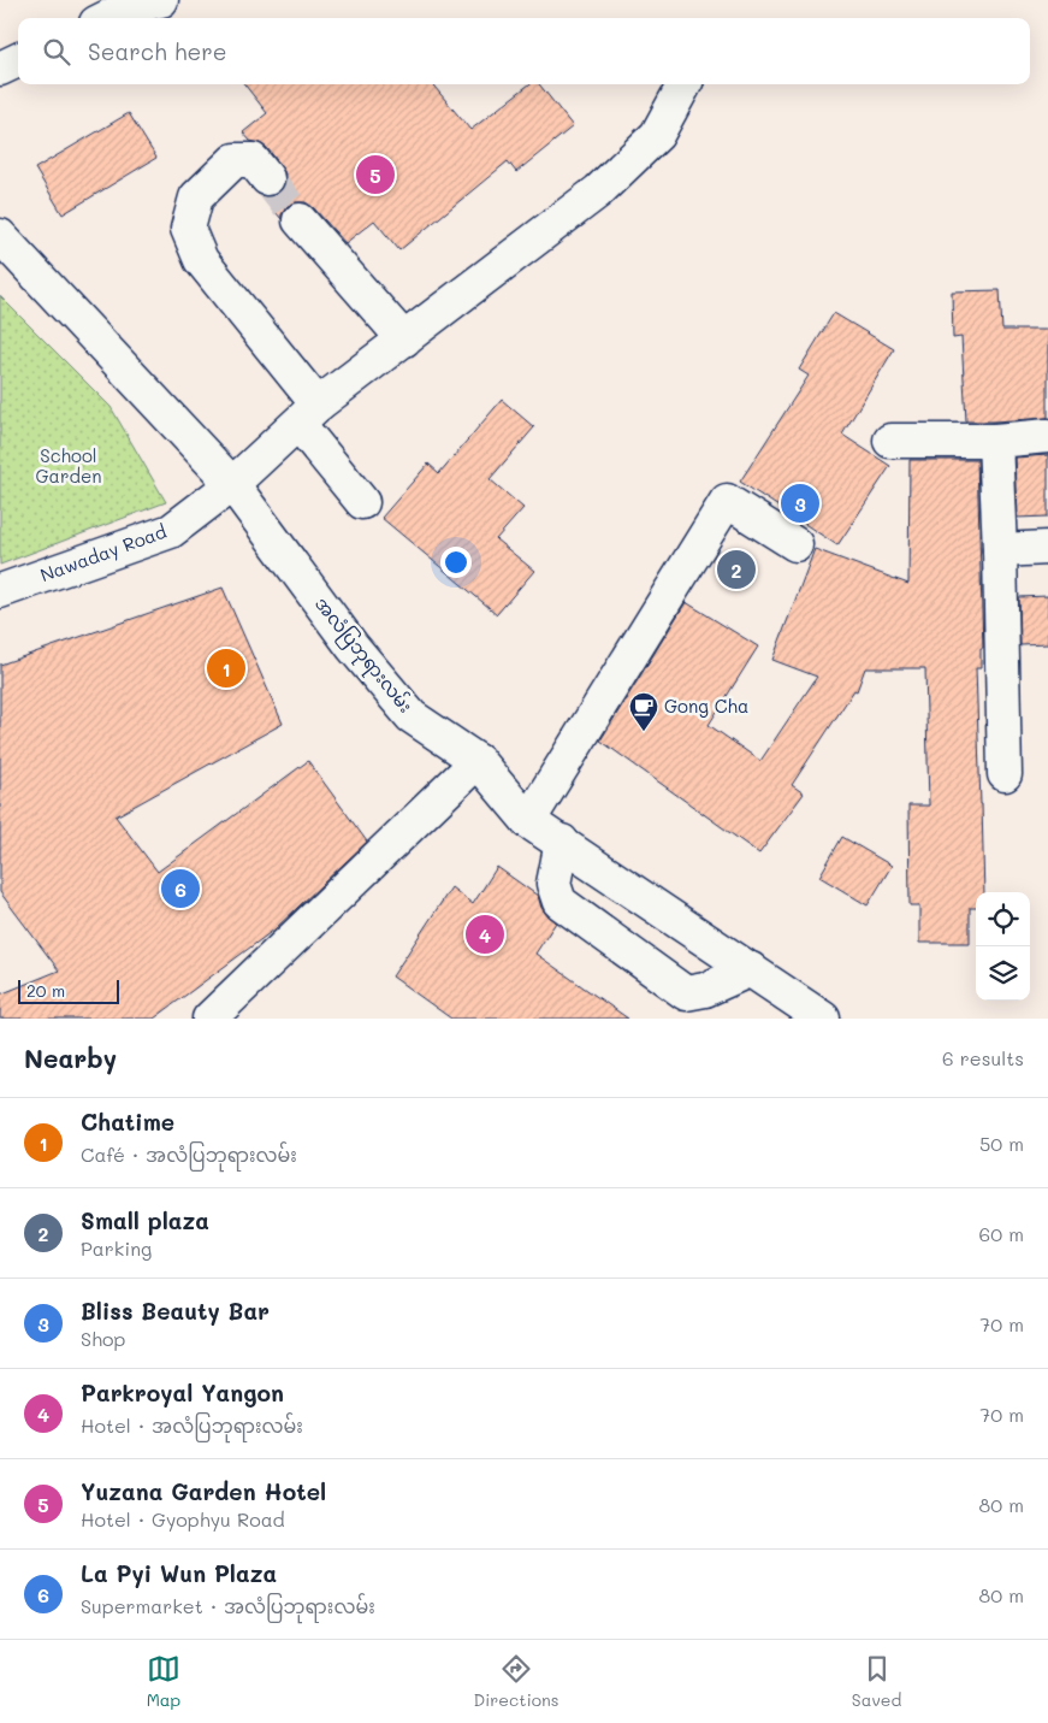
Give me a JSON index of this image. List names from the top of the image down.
{
  "streets": {
    "street": ["Nawaday Road", "အလံပြဘုရားလမ်း"]
  },
  "crossings": [
    ["Nawaday Road", "အလံပြဘုရားလမ်း"]
  ],
  "parks": ["School Garden"],
  "places": {
    "cafe": ["Gong Cha"]
  },
  "scale_bar": "20 m",
  "page": {
    "search": "Search here",
    "pins": [
      "5",
      "3",
      "2",
      "1",
      "6",
      "4"
    ],
    "scale": "20 m",
    "heading": ["Nearby", "6 results"],
    "list": [
      {
        "mark": "1",
        "name": "Chatime",
        "note": "Café · အလံပြဘုရားလမ်း",
        "value": "50 m"
      },
      {
        "mark": "2",
        "name": "Small plaza",
        "note": "Parking",
        "value": "60 m"
      },
      {
        "mark": "3",
        "name": "Bliss Beauty Bar",
        "note": "Shop",
        "value": "70 m"
      },
      {
        "mark": "4",
        "name": "Parkroyal Yangon",
        "note": "Hotel · အလံပြဘုရားလမ်း",
        "value": "70 m"
      },
      {
        "mark": "5",
        "name": "Yuzana Garden Hotel",
        "note": "Hotel · Gyophyu Road",
        "value": "80 m"
      },
      {
        "mark": "6",
        "name": "La Pyi Wun Plaza",
        "note": "Supermarket · အလံပြဘုရားလမ်း",
        "value": "80 m"
      }
    ],
    "nav": ["Map", "Directions", "Saved"]
  }
}
